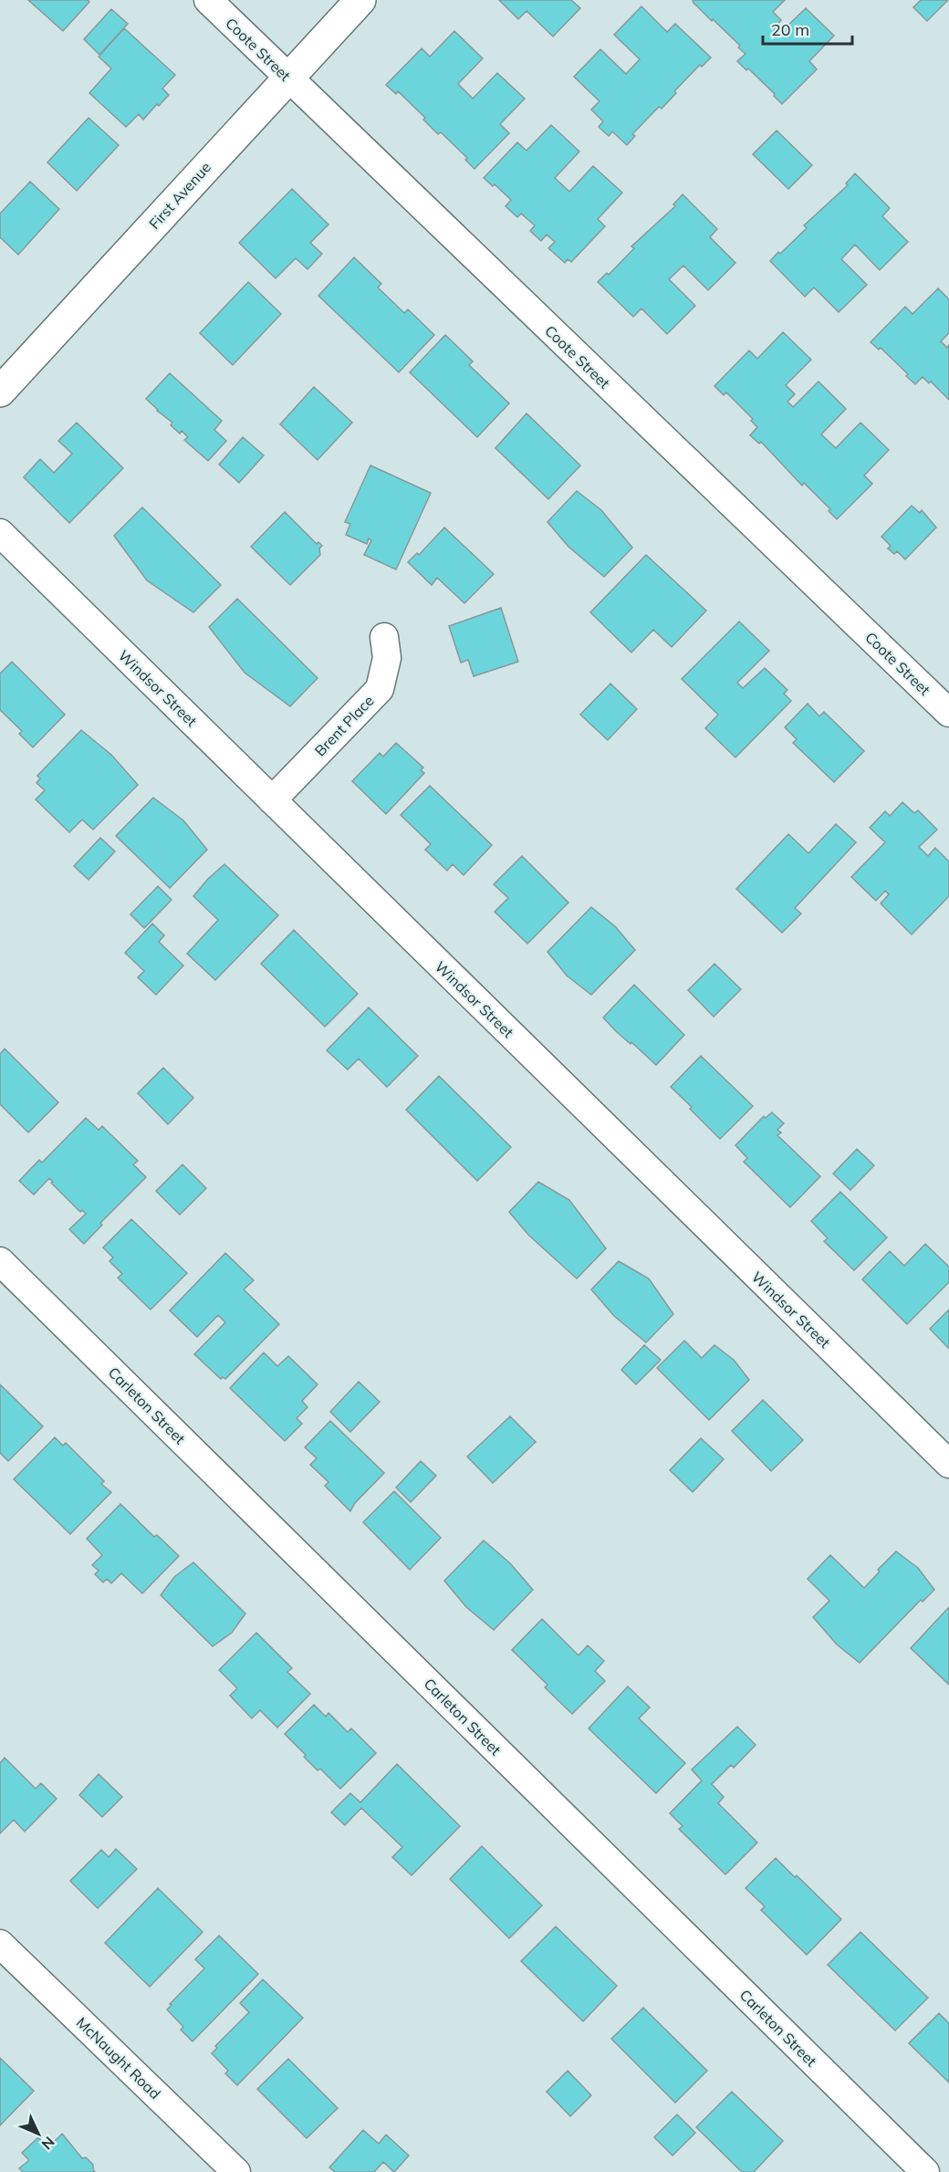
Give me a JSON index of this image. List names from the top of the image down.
{
  "streets": {
    "street": [
      "Coote Street",
      "First Avenue",
      "Windsor Street",
      "Brent Place",
      "Carleton Street",
      "McNaught Road"
    ]
  },
  "crossings": [
    ["Coote Street", "First Avenue"],
    ["Windsor Street", "Brent Place"]
  ],
  "scale_bar": "20 m",
  "north": "bottom right"
}
